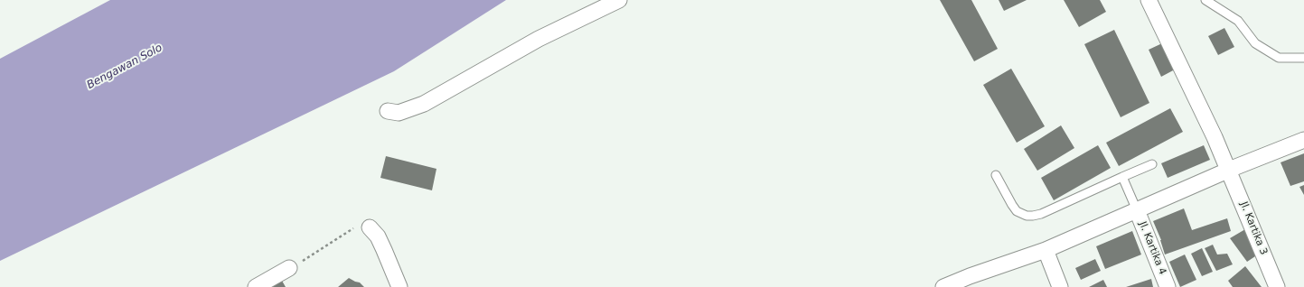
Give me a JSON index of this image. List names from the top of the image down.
{
  "streets": {
    "street": ["Jl. Kartika 3", "Jl. Kartika 4"]
  },
  "water": ["Bengawan Solo"]
}
